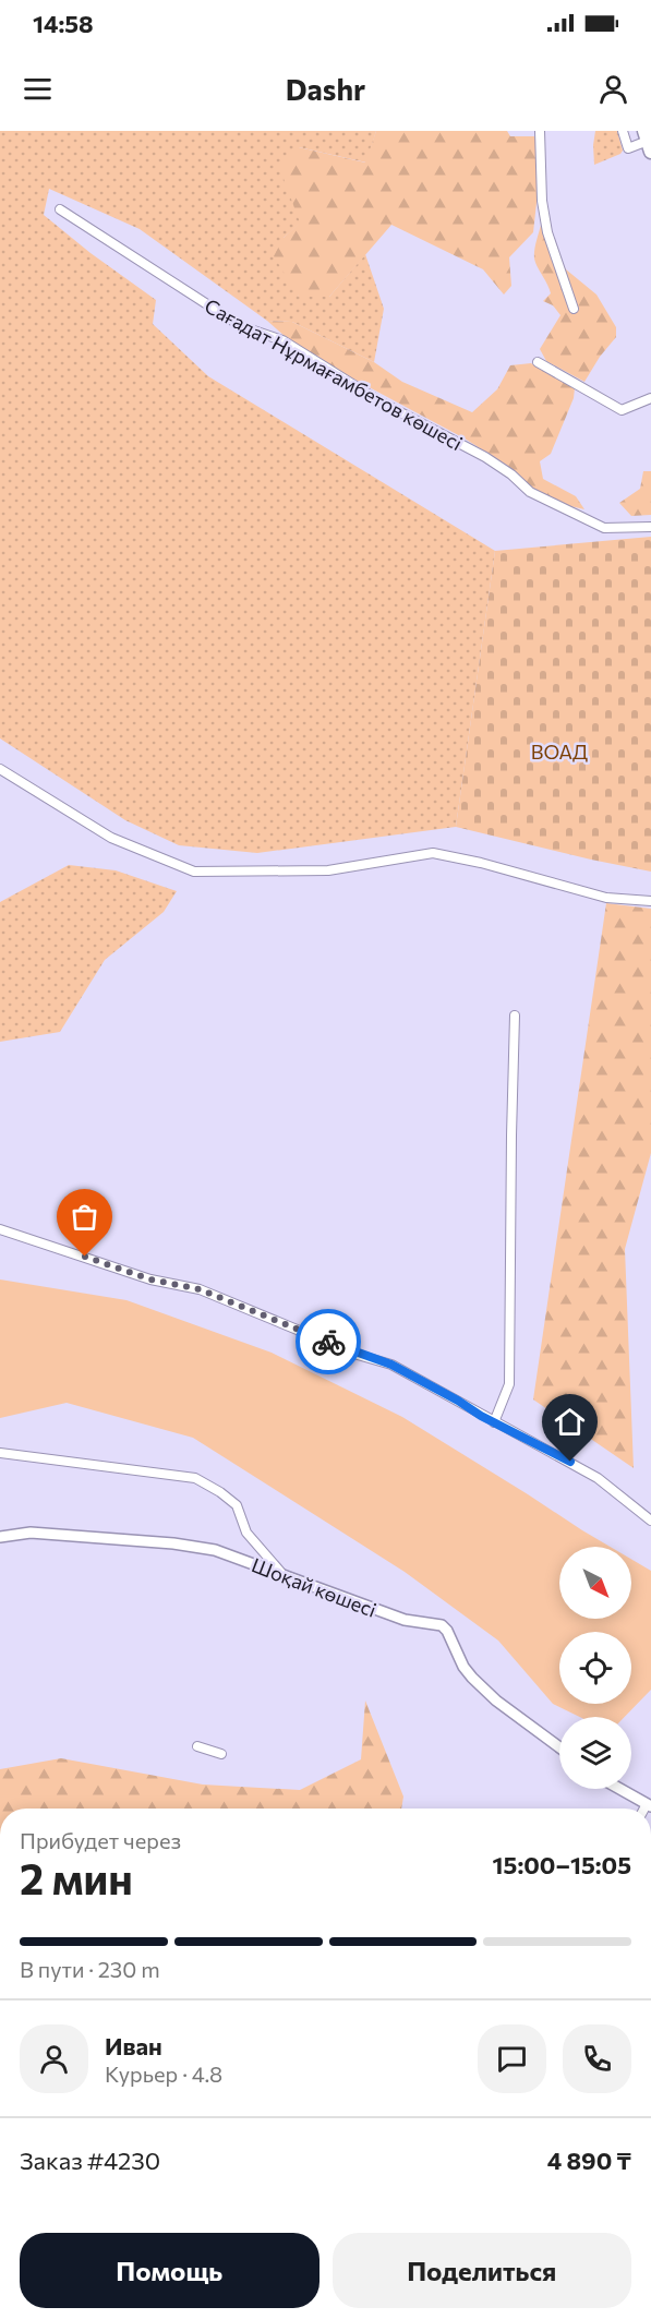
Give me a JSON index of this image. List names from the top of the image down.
{
  "streets": {
    "street": ["Сағадат Нұрмағамбетов көшесі", "Шоқай көшесі"]
  },
  "parks": ["ВОАД"],
  "north": "bottom right",
  "page": {
    "status": "14:58",
    "header": "Dashr",
    "heading": ["2 мин", "Прибудет через", "15:00–15:05"],
    "panel": [
      "Иван",
      "Курьер · 4.8",
      "Заказ #4230",
      "4 890 ₸"
    ],
    "bar": "В пути · 230 m",
    "buttons": ["Помощь", "Поделиться"]
  }
}
